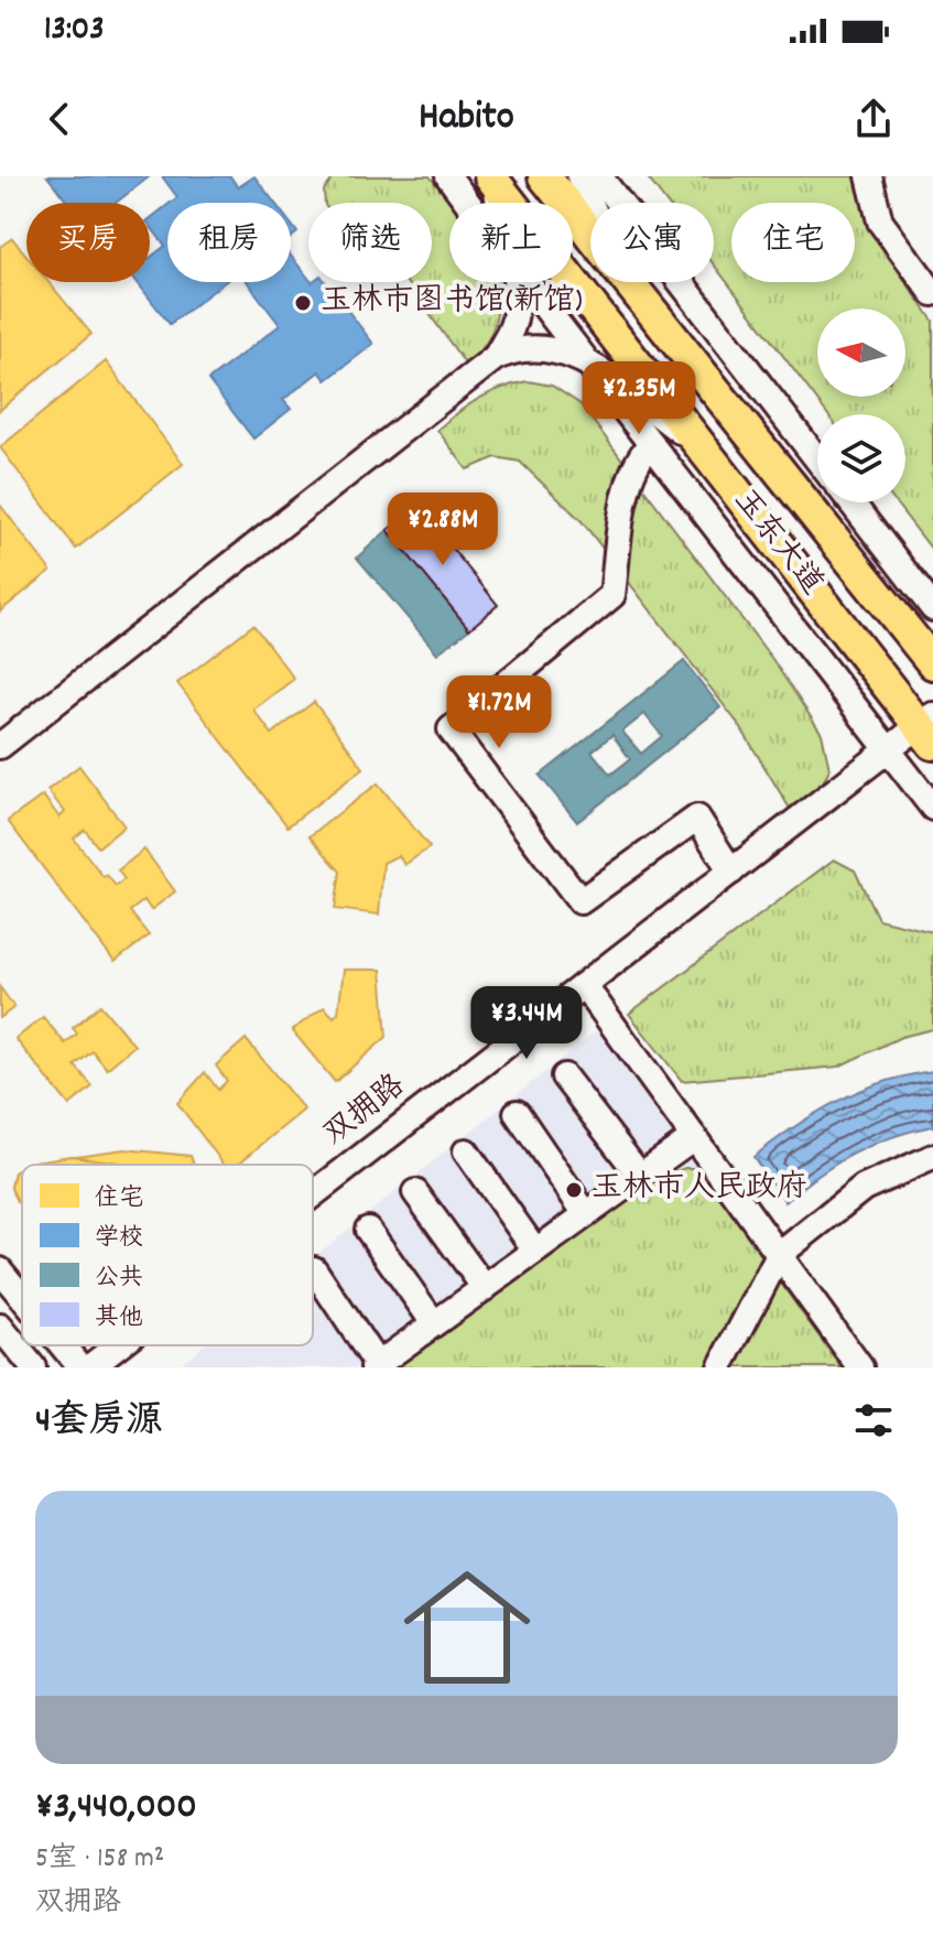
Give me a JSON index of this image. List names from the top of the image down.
{
  "streets": {
    "main road": ["玉东大道"],
    "street": ["双拥路"]
  },
  "crossings": [
    ["玉东大道", "双拥路"]
  ],
  "places": ["玉林市图书馆(新馆)", "玉林市人民政府"],
  "legend": [
    "住宅",
    "学校",
    "公共",
    "其他"
  ],
  "north": "left",
  "page": {
    "status": "13:03",
    "header": "Habito",
    "chip": [
      "买房",
      "租房",
      "筛选",
      "新上",
      "公寓",
      "住宅"
    ],
    "price": [
      "¥2.35M",
      "¥2.88M",
      "¥1.72M",
      "¥3.44M"
    ],
    "heading": "4套房源",
    "list": [
      {
        "name": "¥3,440,000",
        "note": "5室 · 158 m² · 双拥路"
      }
    ]
  }
}
